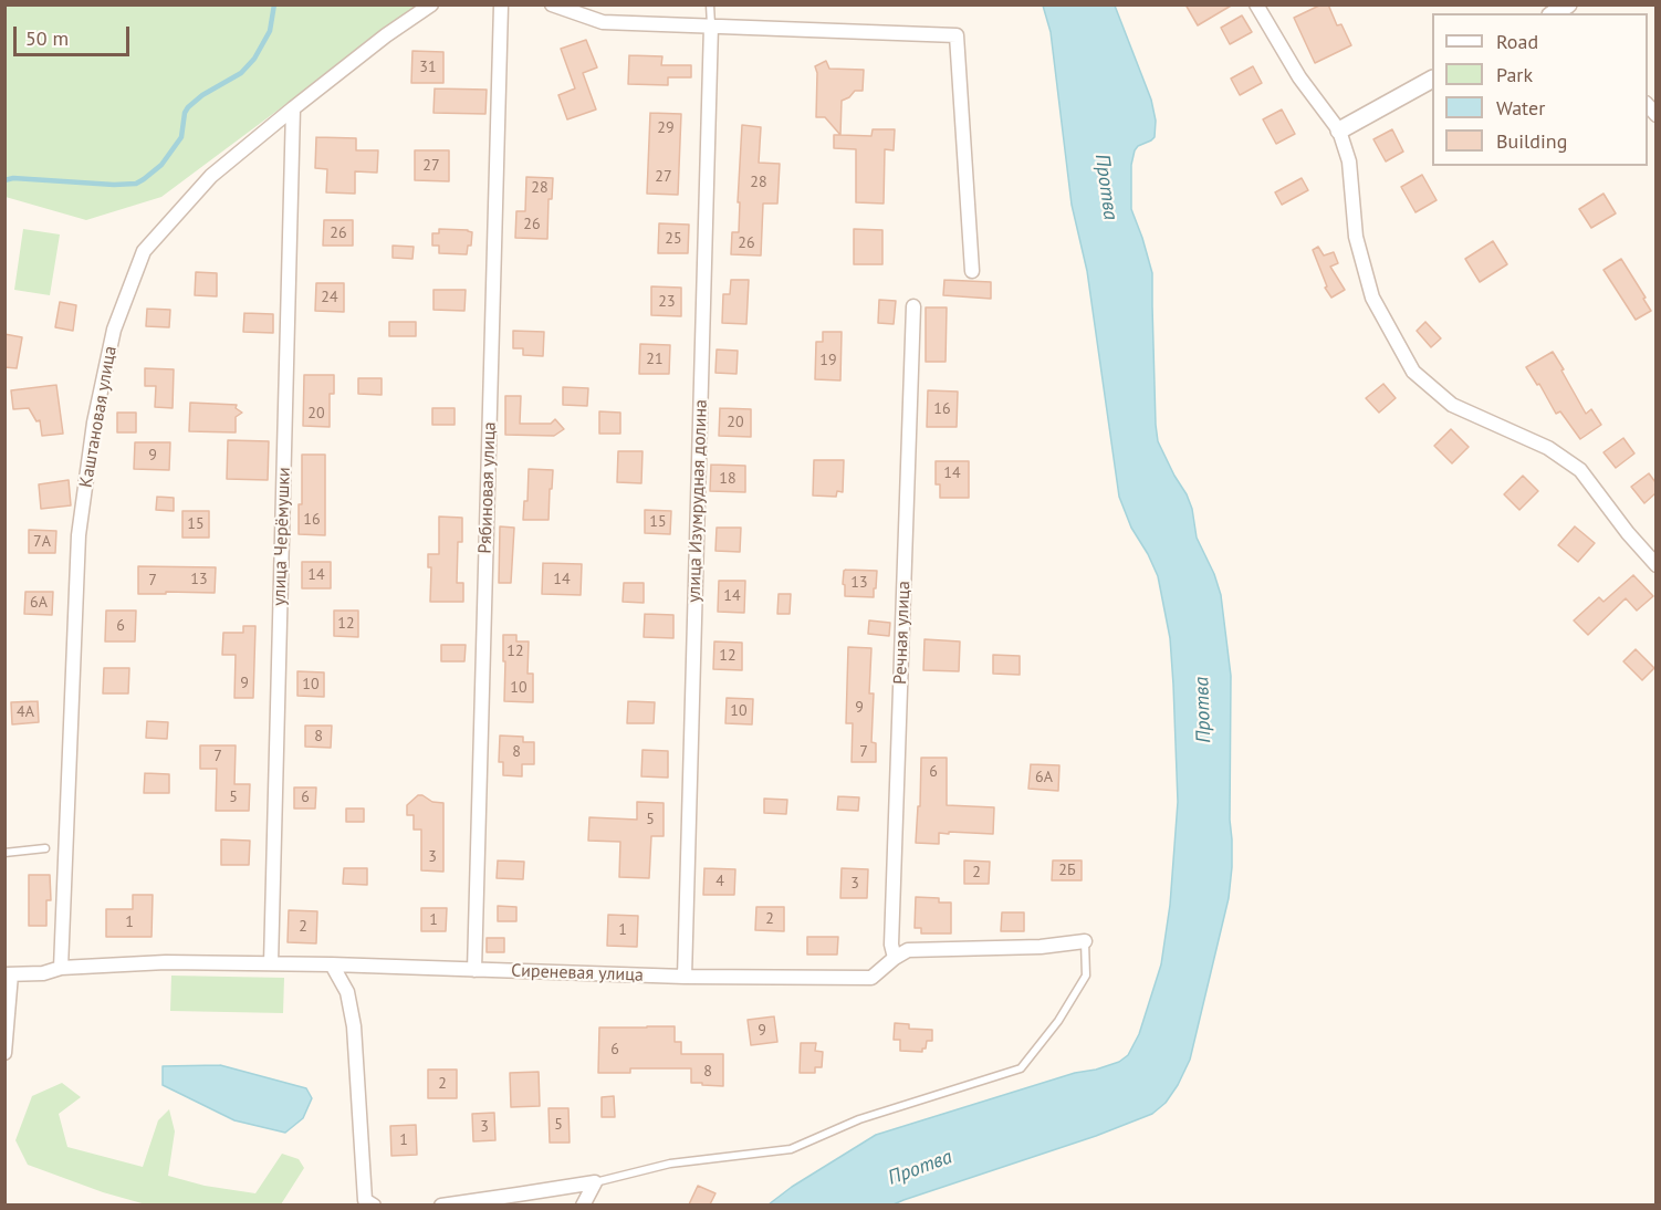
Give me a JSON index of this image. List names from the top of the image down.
{
  "streets": {
    "street": [
      "Каштановая улица",
      "Рябиновая улица",
      "улица Изумрудная долина",
      "улица Черёмушки",
      "Речная улица",
      "Сиреневая улица"
    ]
  },
  "crossings": [
    ["Каштановая улица", "улица Черёмушки"],
    ["Каштановая улица", "Сиреневая улица"],
    ["Рябиновая улица", "Сиреневая улица"],
    ["улица Изумрудная долина", "Сиреневая улица"],
    ["улица Черёмушки", "Сиреневая улица"],
    ["Речная улица", "Сиреневая улица"]
  ],
  "water": ["Протва"],
  "house_numbers": [
    "31",
    "29",
    "27",
    "27",
    "28",
    "28",
    "26",
    "26",
    "25",
    "26",
    "24",
    "23",
    "21",
    "19",
    "16",
    "20",
    "20",
    "9",
    "14",
    "18",
    "16",
    "15",
    "15",
    "7А",
    "14",
    "13",
    "14",
    "7",
    "13",
    "14",
    "6А",
    "12",
    "6",
    "12",
    "12",
    "9",
    "10",
    "10",
    "9",
    "10",
    "4А",
    "8",
    "8",
    "7",
    "7",
    "6",
    "6А",
    "5",
    "6",
    "5",
    "3",
    "2Б",
    "2",
    "4",
    "3",
    "2",
    "1",
    "1",
    "2",
    "1",
    "9",
    "6",
    "8",
    "2",
    "5",
    "3",
    "1"
  ],
  "legend": [
    "Road",
    "Park",
    "Water",
    "Building"
  ],
  "scale_bar": "50 m"
}
